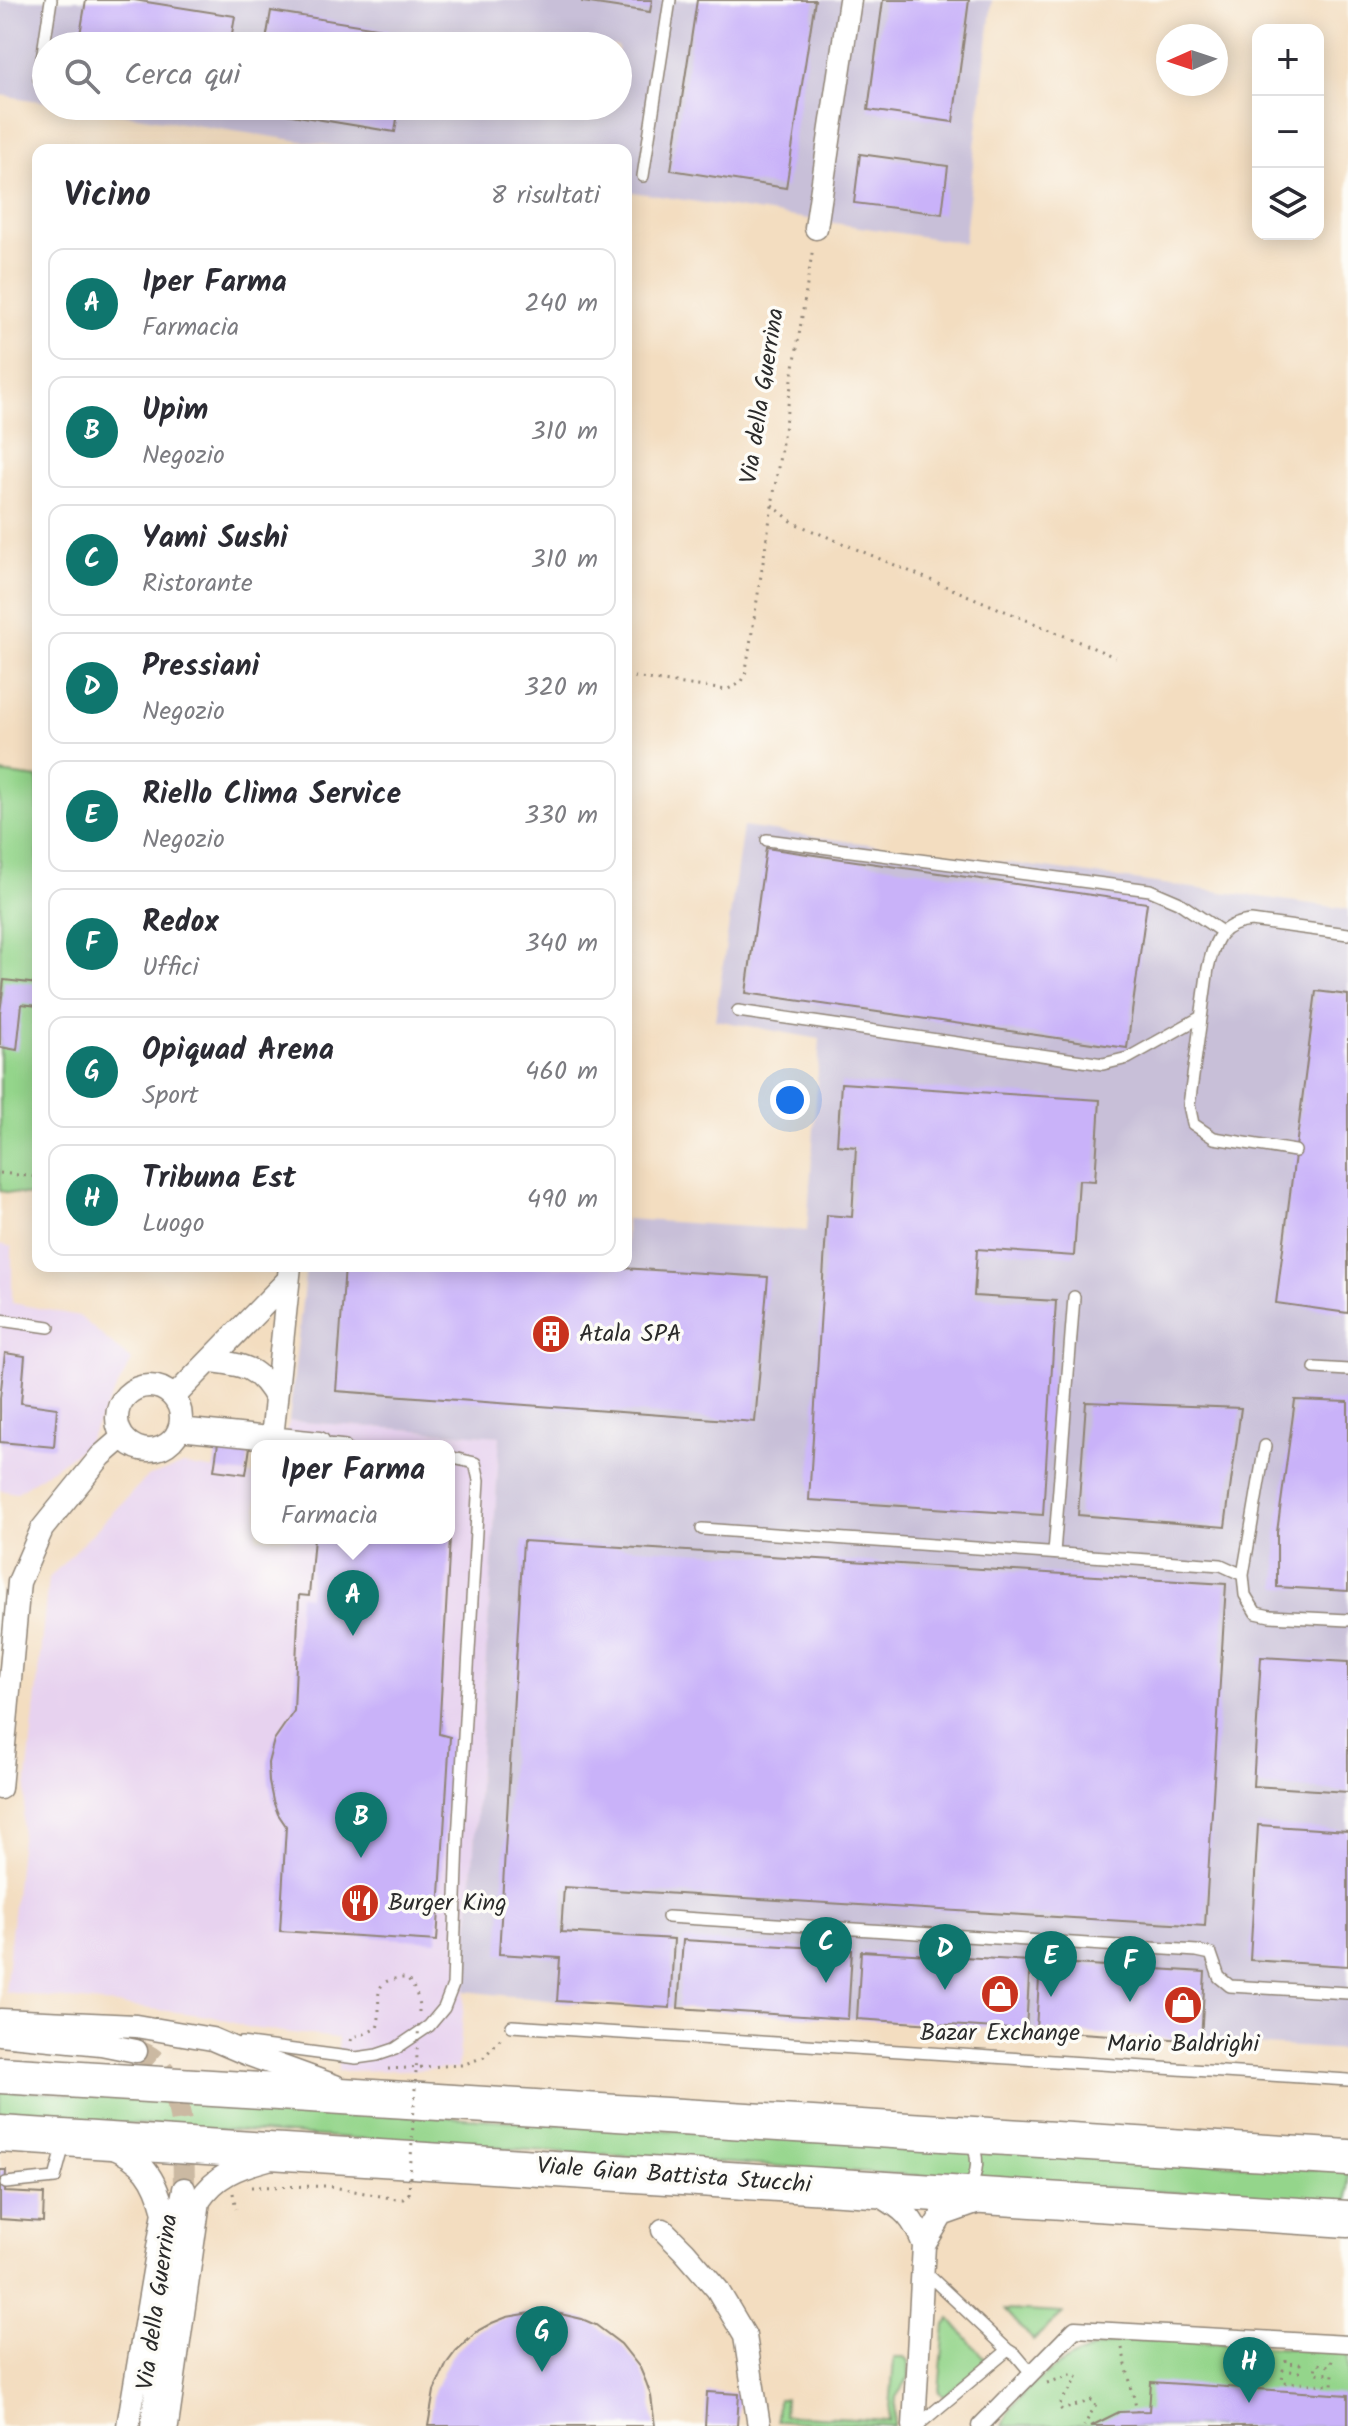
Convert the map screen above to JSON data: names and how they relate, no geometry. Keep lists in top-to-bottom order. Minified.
{"streets":{"main road":["Viale Gian Battista Stucchi"],"street":["Via della Guerrina"]},"crossings":[["Via della Guerrina","Viale Gian Battista Stucchi"]],"places":{"building":["Atala SPA"],"restaurant":["Burger King"],"shop":["Bazar Exchange","Mario Baldrighi"]},"north":"left","page":{"map_buttons":["+","−"],"search":"Cerca qui","heading":["Vicino","8 risultati"],"list":[{"mark":"A","name":"Iper Farma","note":"Farmacia","value":"240 m"},{"mark":"B","name":"Upim","note":"Negozio","value":"310 m"},{"mark":"C","name":"Yami Sushi","note":"Ristorante","value":"310 m"},{"mark":"D","name":"Pressiani","note":"Negozio","value":"320 m"},{"mark":"E","name":"Riello Clima Service","note":"Negozio","value":"330 m"},{"mark":"F","name":"Redox","note":"Uffici","value":"340 m"},{"mark":"G","name":"Opiquad Arena","note":"Sport","value":"460 m"},{"mark":"H","name":"Tribuna Est","note":"Luogo","value":"490 m"}],"popup":["Iper Farma","Farmacia"],"pins":["A","B","C","D","E","F","G","H"]}}
